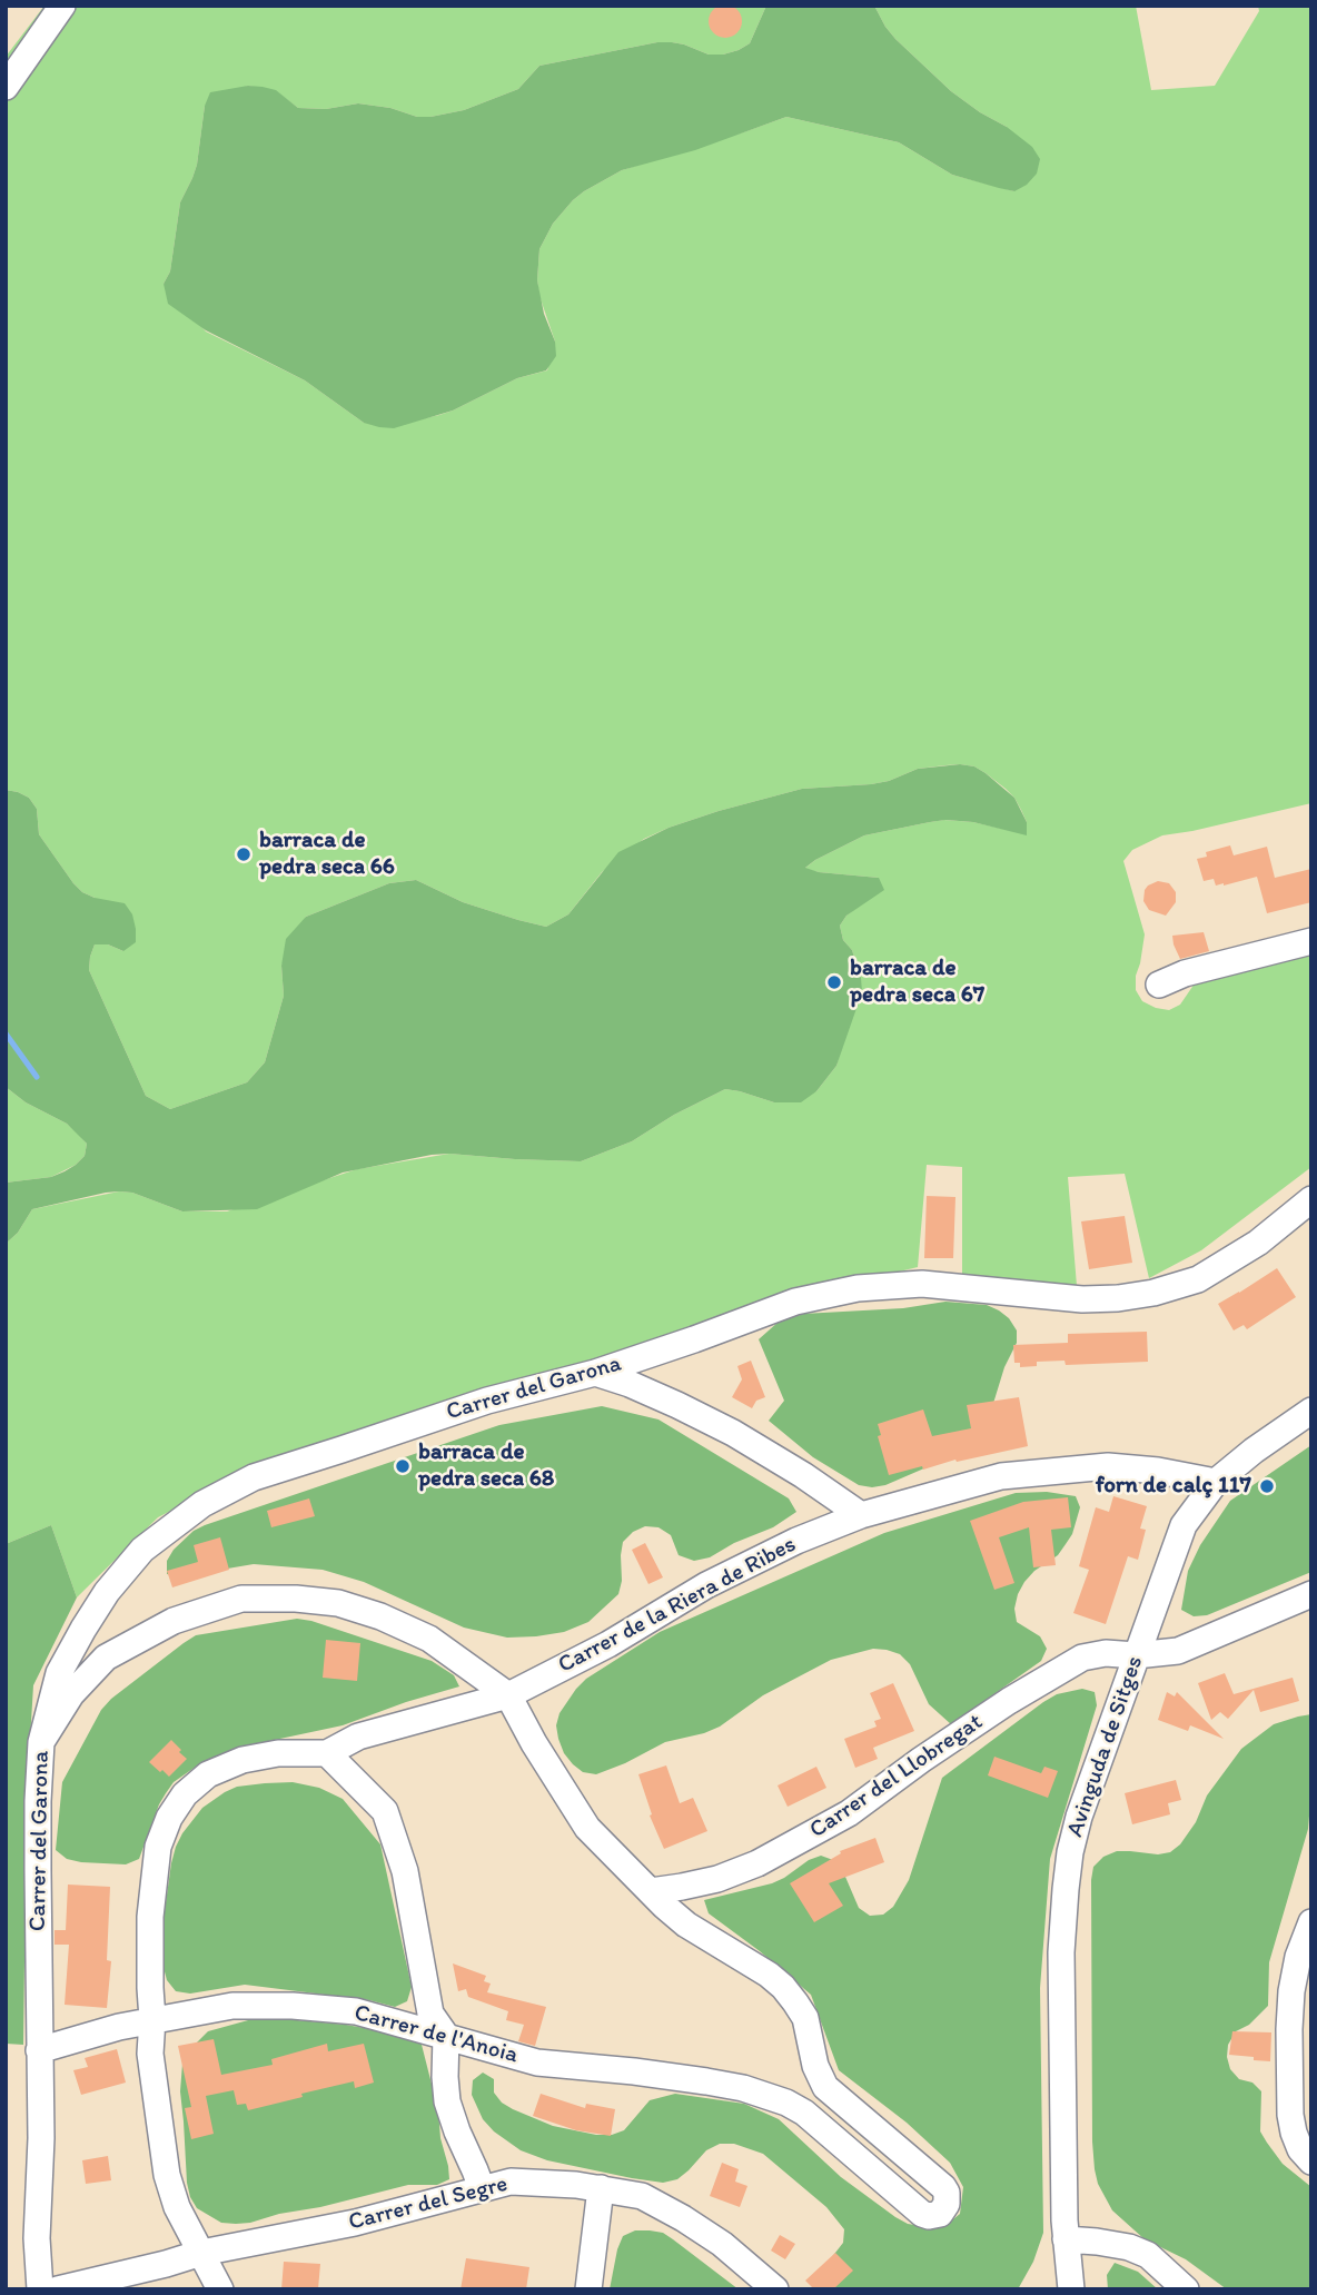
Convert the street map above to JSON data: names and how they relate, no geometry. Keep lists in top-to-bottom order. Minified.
{"streets":{"street":["Carrer del Garona","Carrer de la Riera de Ribes","Avinguda de Sitges","Carrer del Llobregat","Carrer de l'Anoia","Carrer del Segre"]},"crossings":[["Carrer del Garona","Carrer de l'Anoia"],["Carrer de la Riera de Ribes","Avinguda de Sitges"],["Avinguda de Sitges","Carrer del Llobregat"]],"places":["barraca de pedra seca 66","barraca de pedra seca 67","barraca de pedra seca 68","forn de calç 117"]}
